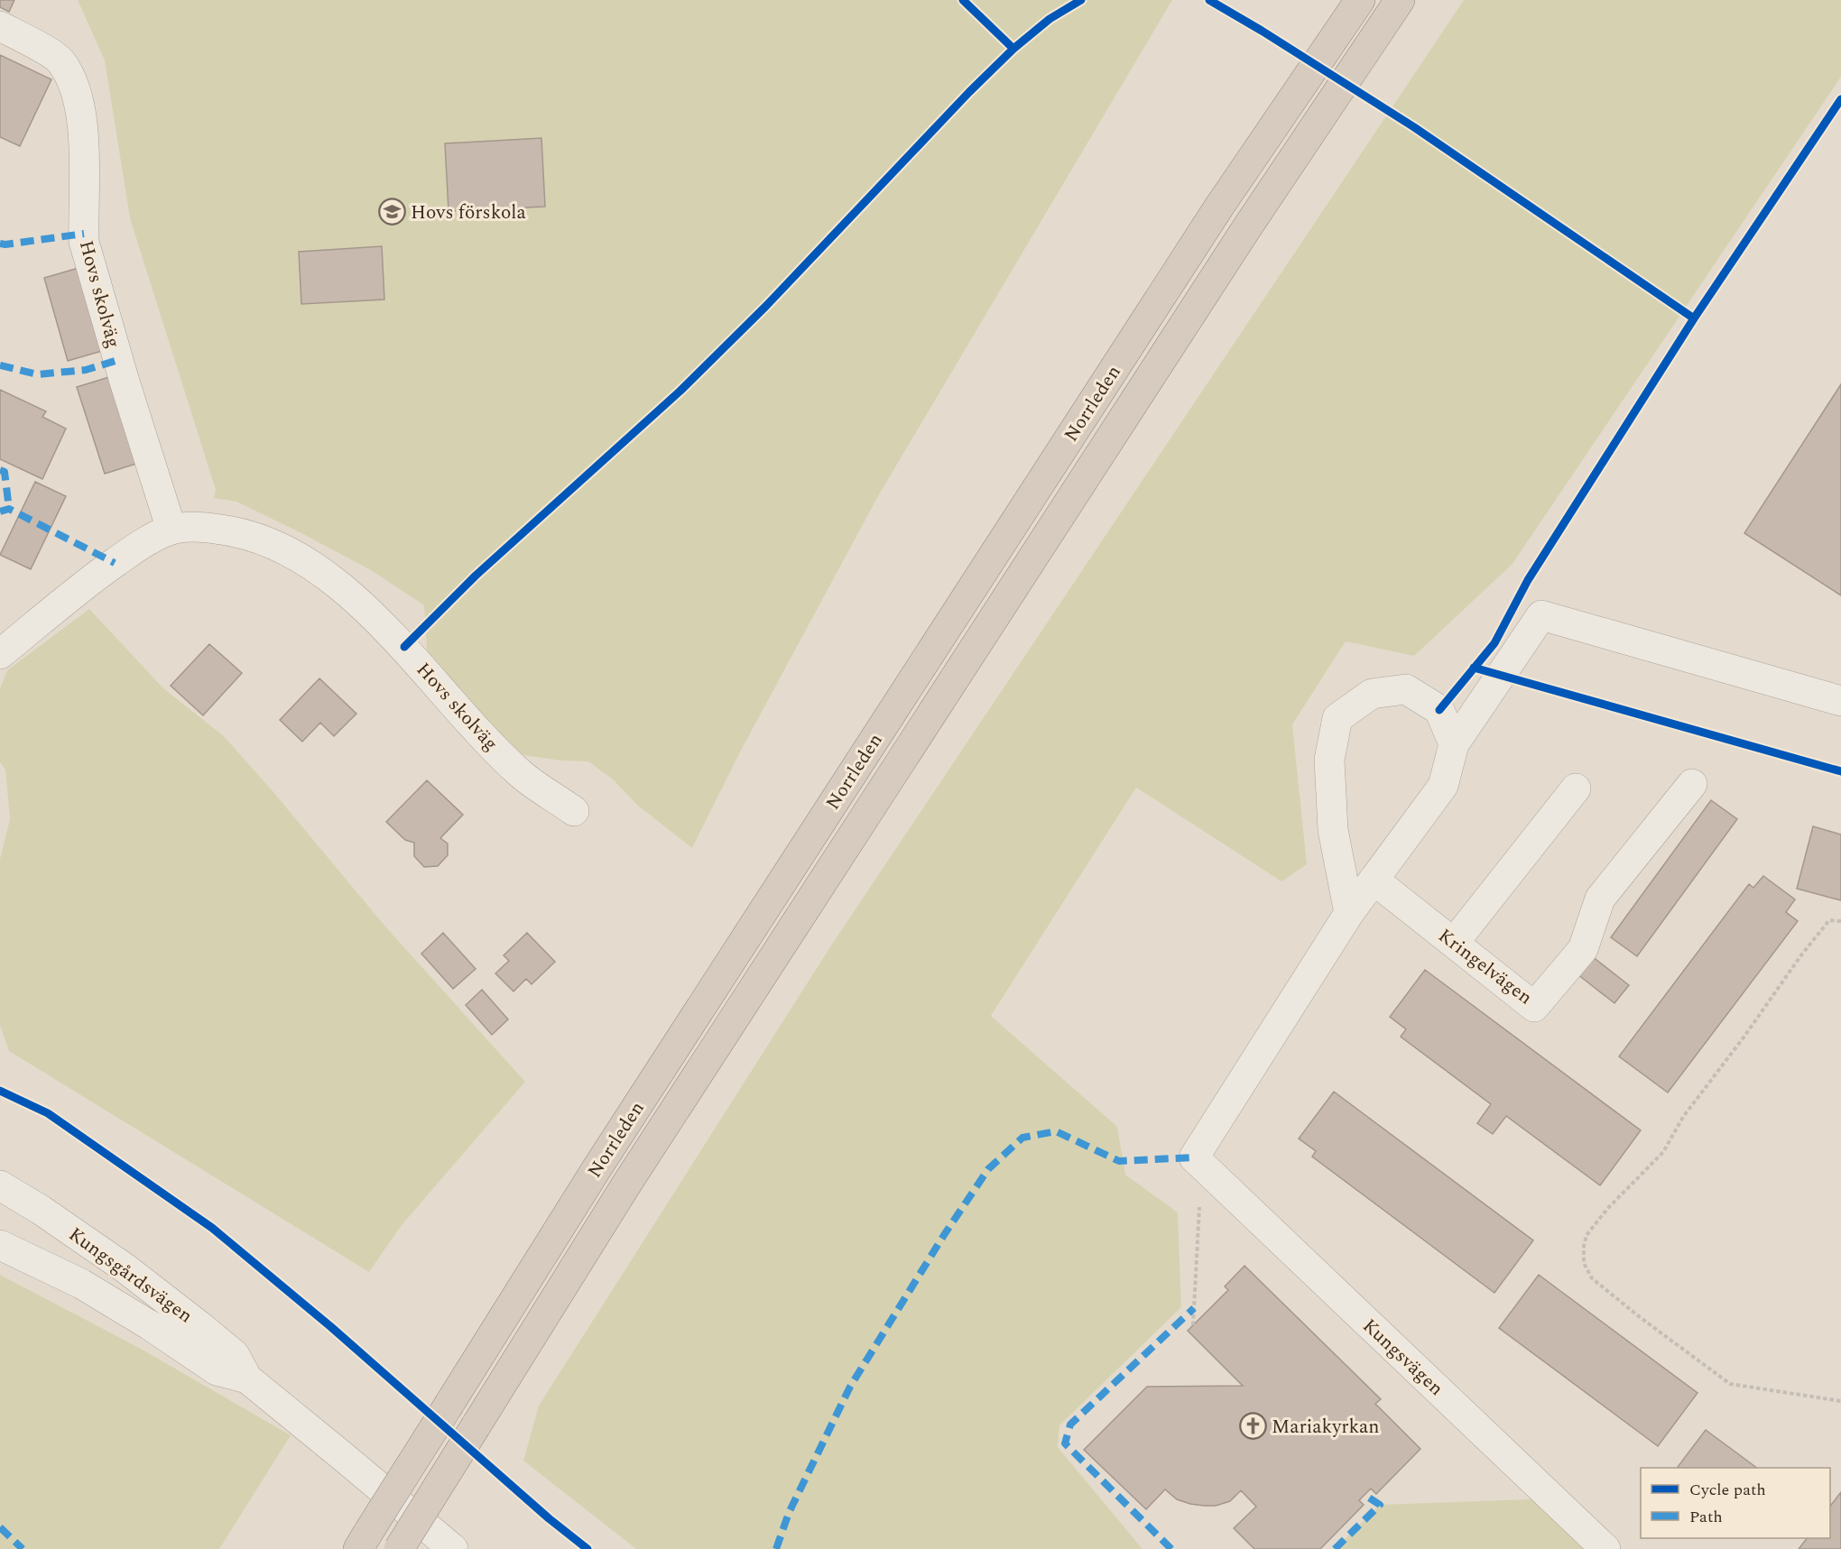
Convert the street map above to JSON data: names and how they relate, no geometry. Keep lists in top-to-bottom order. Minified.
{"streets":{"highway":["Norrleden"],"street":["Hovs skolväg","Kringelvägen","Kungsgårdsvägen","Kungsvägen"]},"places":{"school or university":["Hovs förskola"],"church":["Mariakyrkan"]},"legend":["Cycle path","Path"]}
